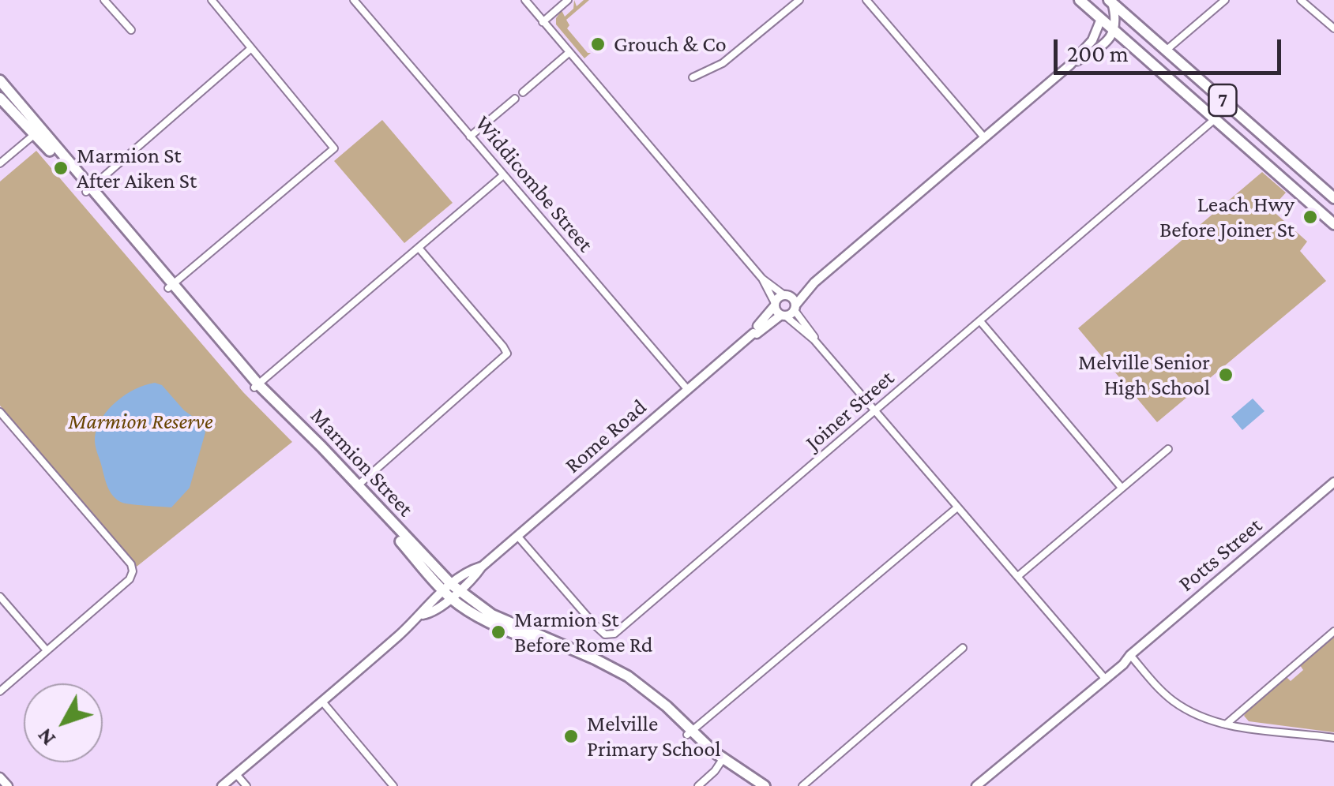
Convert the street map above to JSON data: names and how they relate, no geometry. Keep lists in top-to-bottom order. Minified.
{"streets":{"main road":["7","Marmion Street"],"street":["Widdicombe Street","Joiner Street","Rome Road","Potts Street"]},"crossings":[["7","Joiner Street"],["Widdicombe Street","Rome Road"],["Joiner Street","Rome Road"],["Rome Road","Marmion Street"]],"parks":["Marmion Reserve"],"places":["Grouch & Co","Marmion St After Aiken St","Leach Hwy Before Joiner St","Melville Senior High School","Marmion St Before Rome Rd","Melville Primary School"],"scale_bar":"200 m","north":"bottom left"}
